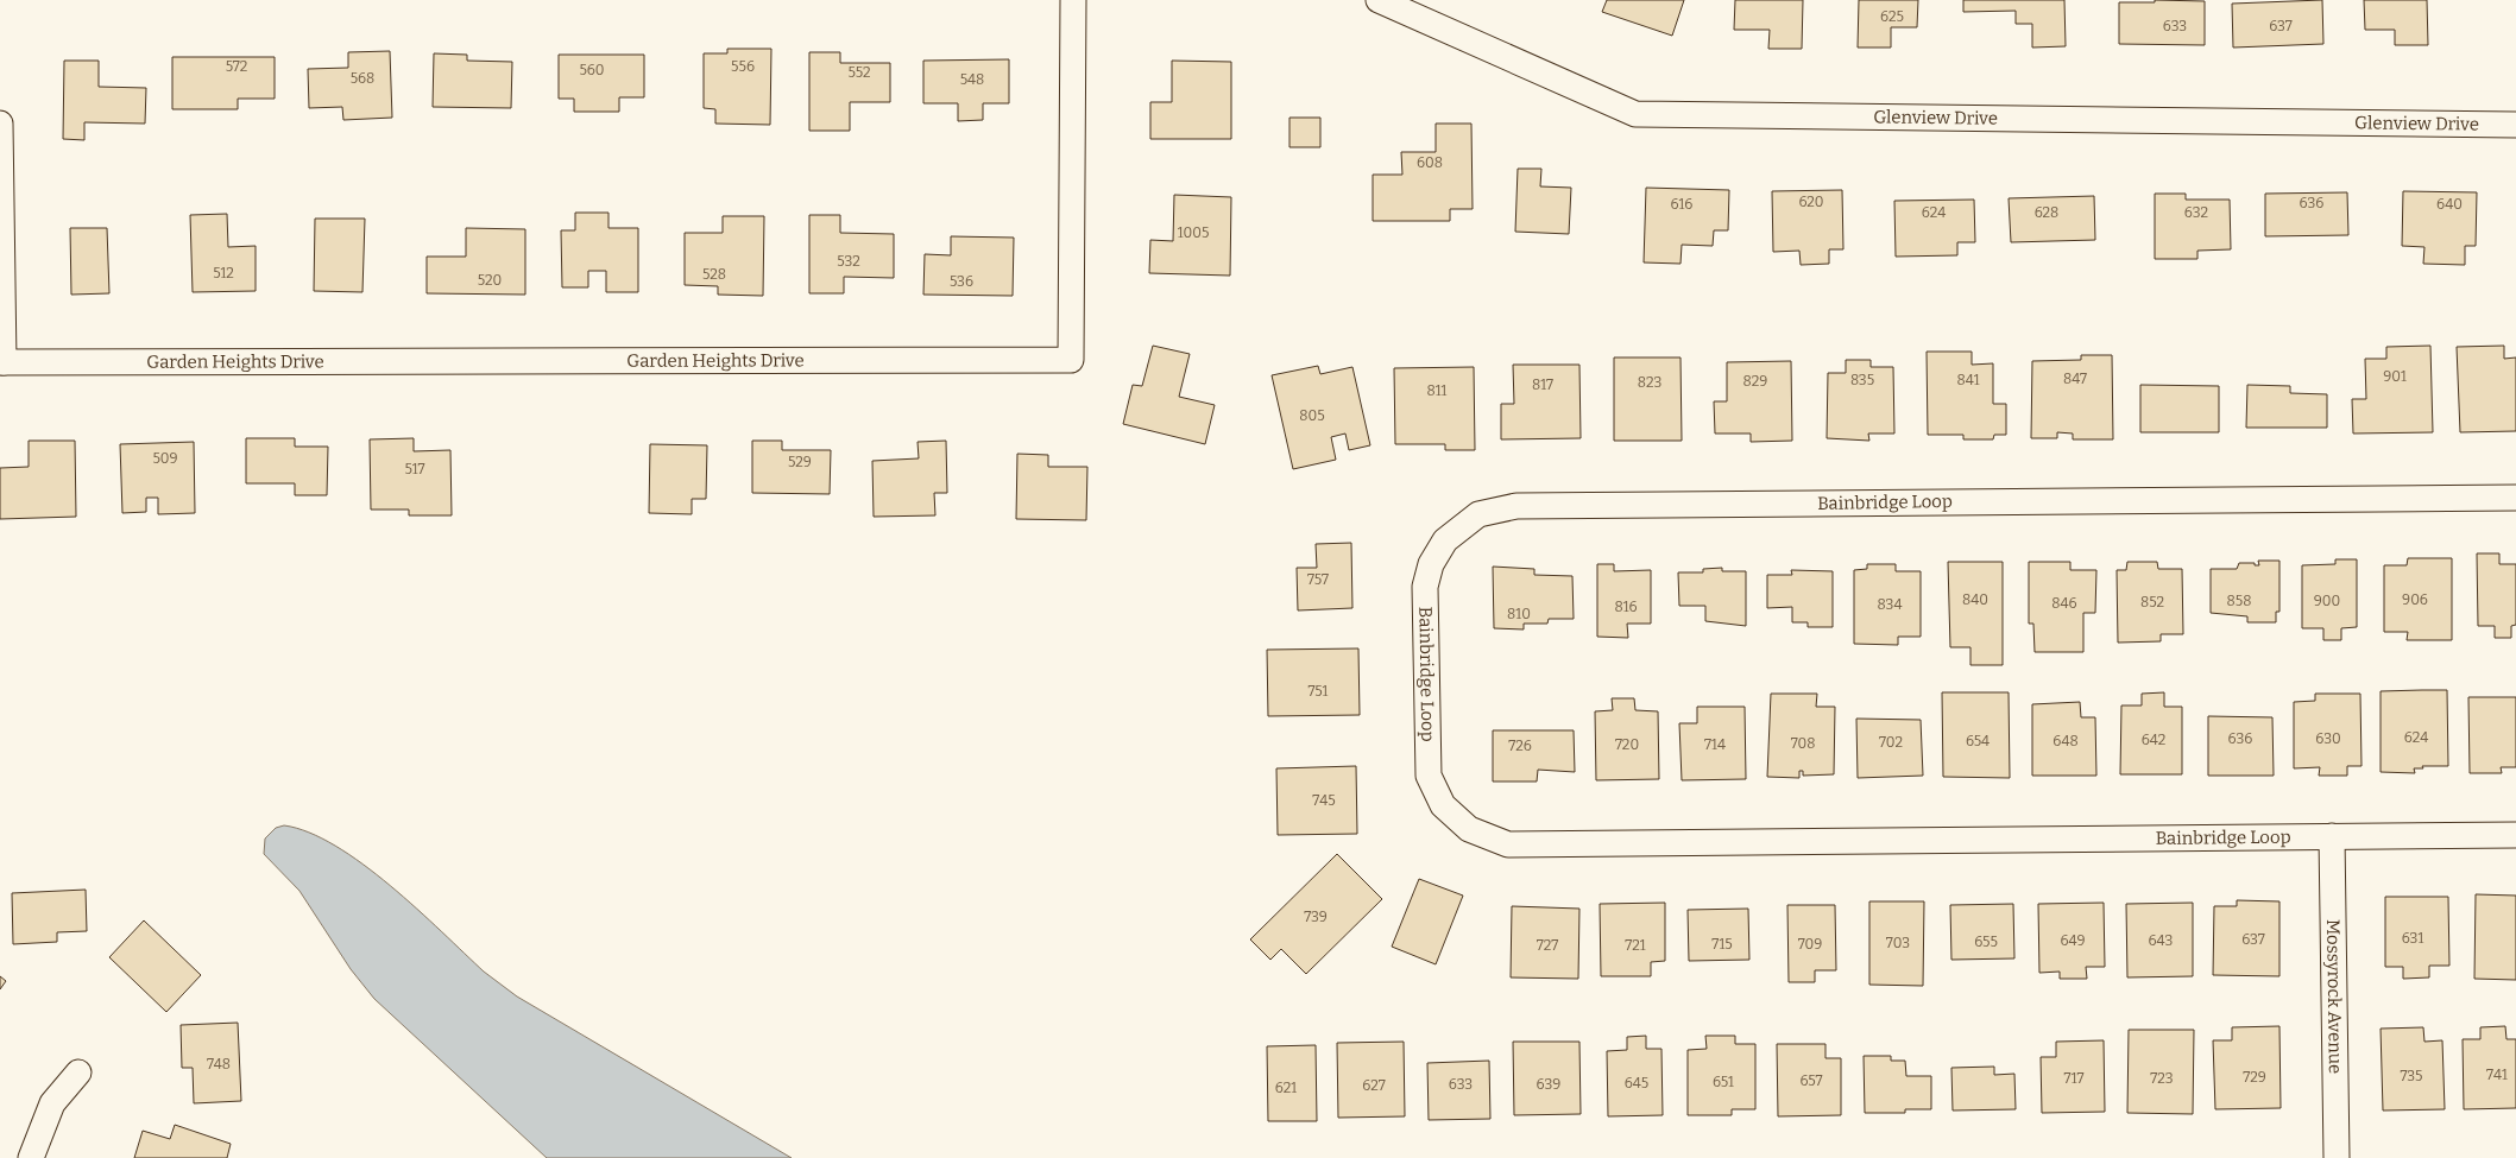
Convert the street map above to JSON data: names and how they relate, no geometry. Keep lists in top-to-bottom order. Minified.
{"streets":{"street":["Glenview Drive","Garden Heights Drive","Bainbridge Loop","Mossyrock Avenue"]},"crossings":[["Bainbridge Loop","Mossyrock Avenue"]],"house_numbers":["625","633","637","572","556","560","552","568","548","608","620","636","616","640","624","628","632","1005","532","512","528","520","536","901","847","835","841","829","823","817","811","805","509","529","517","757","840","906","858","900","852","846","834","816","810","751","624","636","630","642","654","648","702","708","720","714","726","745","739","631","637","649","643","655","703","715","709","727","721","748","741","735","729","717","723","657","651","645","633","639","627","621"]}
